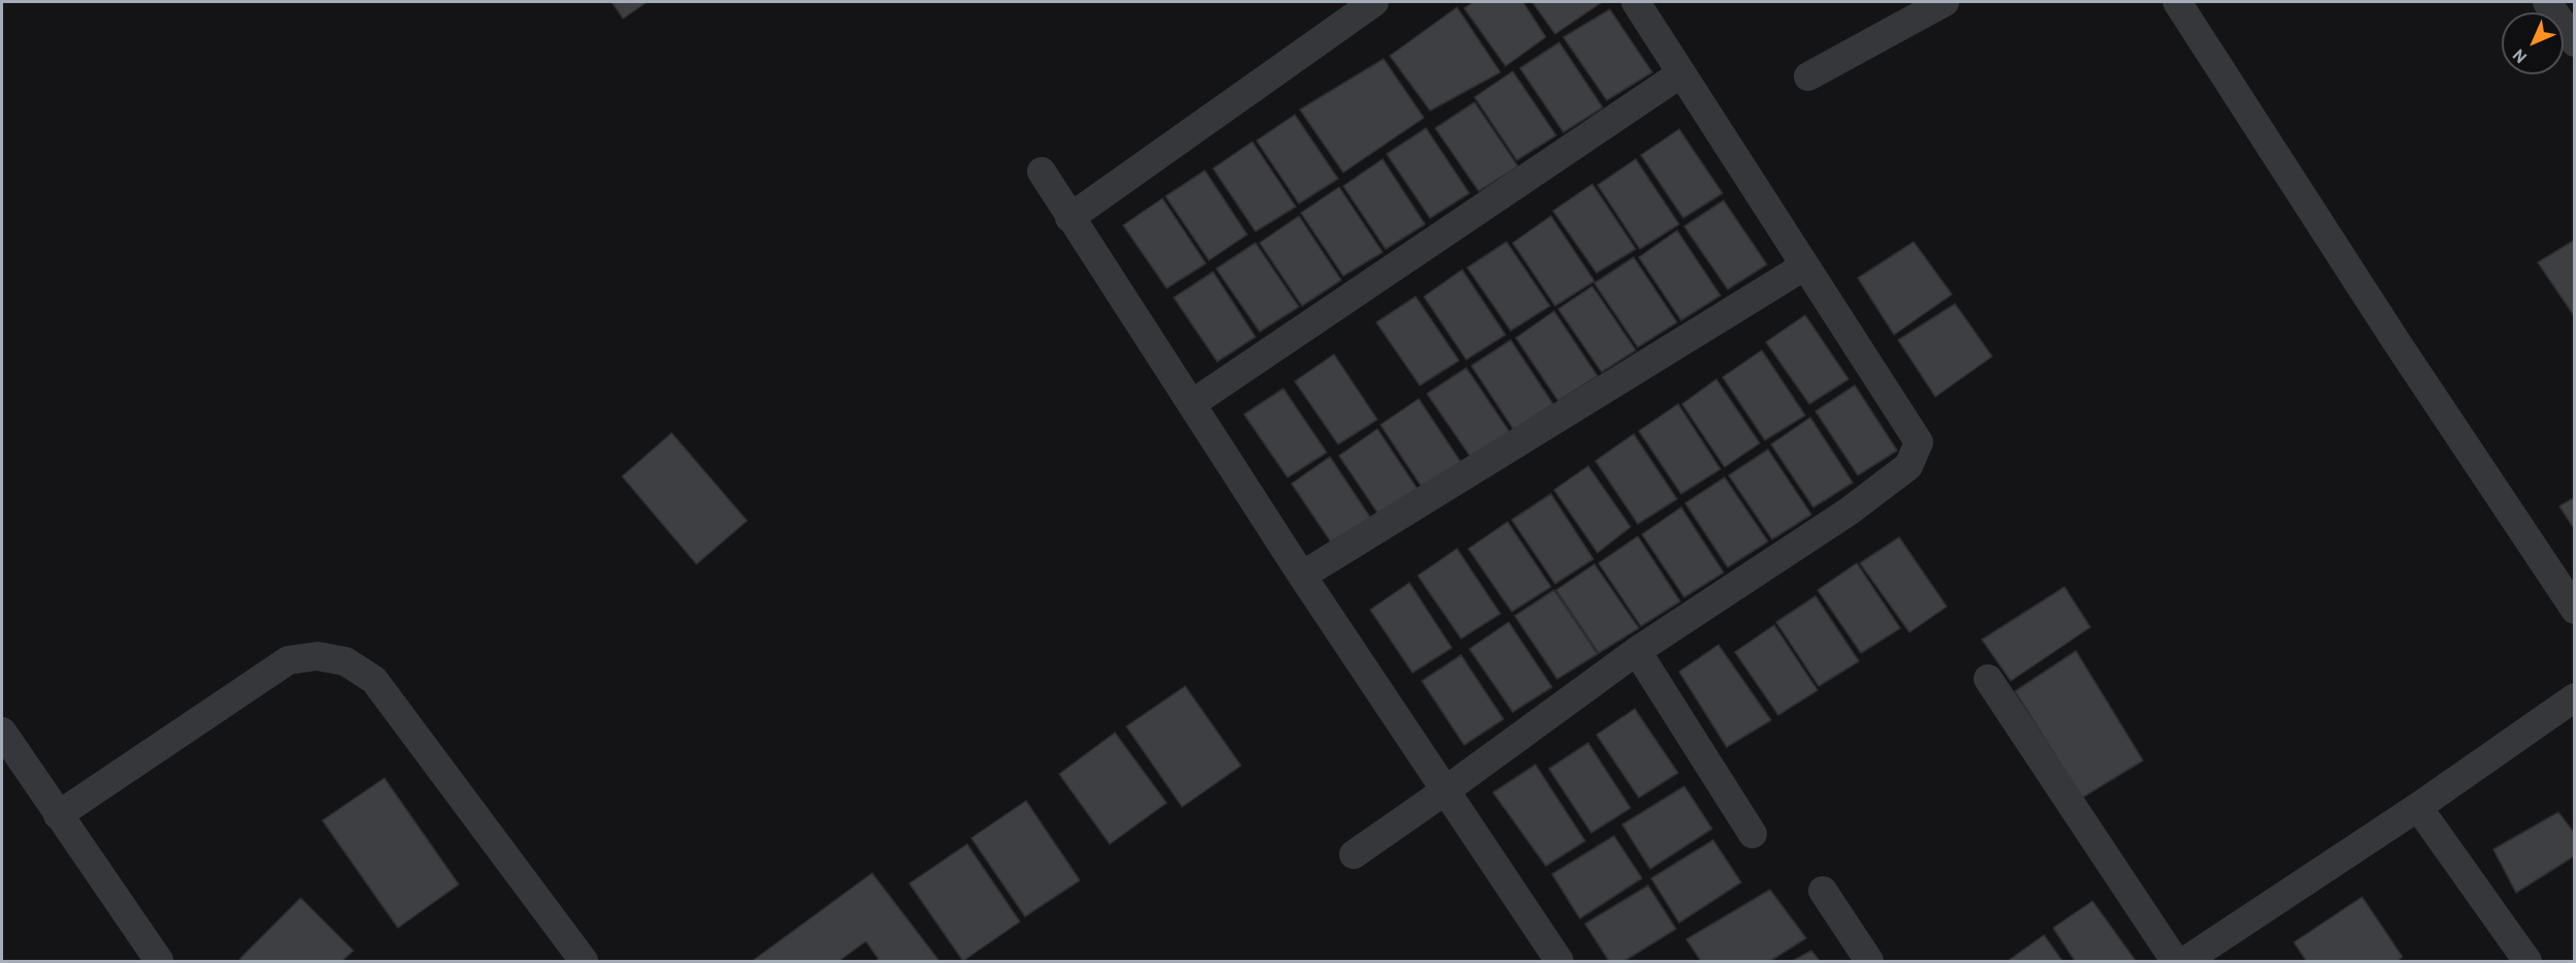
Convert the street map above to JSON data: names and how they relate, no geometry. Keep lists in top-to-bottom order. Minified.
{"north":"bottom left"}
